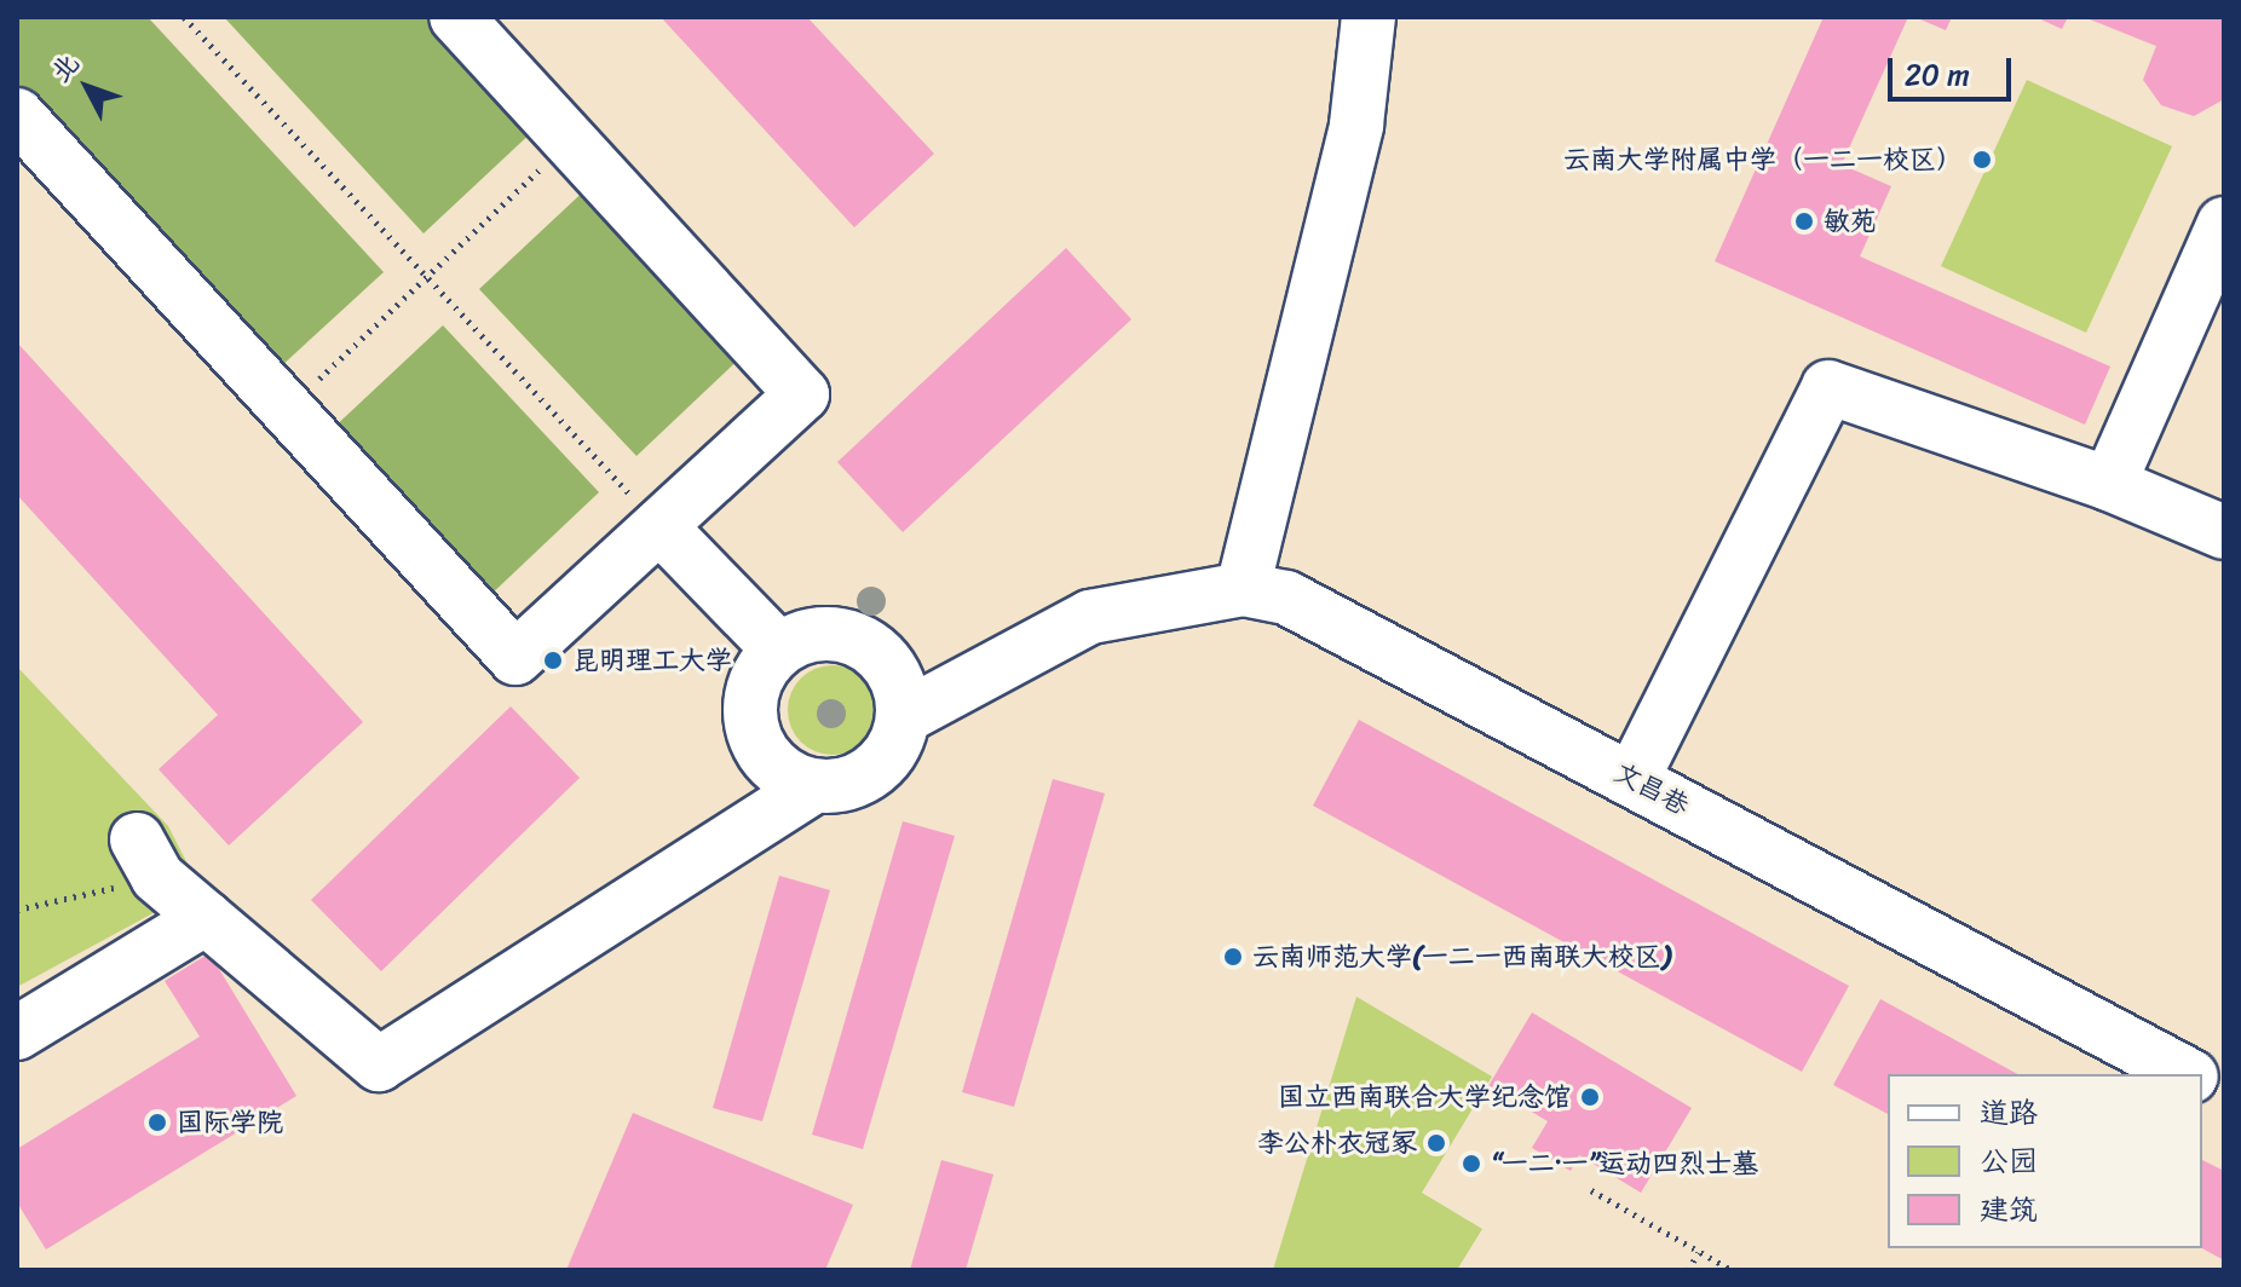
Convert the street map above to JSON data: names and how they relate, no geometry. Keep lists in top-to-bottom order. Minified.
{"streets":{"street":["文昌巷"]},"places":["云南大学附属中学（一二一校区）","敏苑","昆明理工大学","云南师范大学(一二一西南联大校区)","国立西南联合大学纪念馆","国际学院","李公朴衣冠冢","“一二·一”运动四烈士墓"],"legend":["道路","公园","建筑"],"scale_bar":"20 m","north":"top left"}
